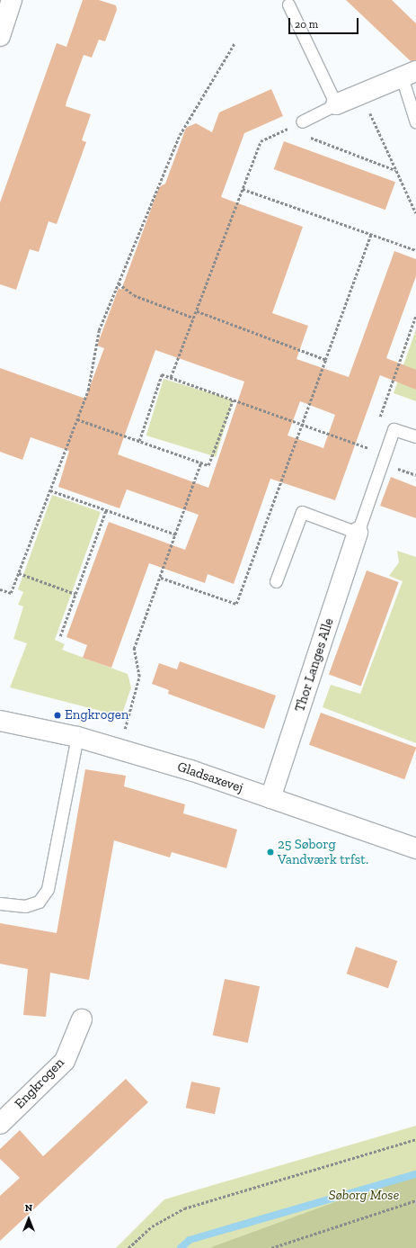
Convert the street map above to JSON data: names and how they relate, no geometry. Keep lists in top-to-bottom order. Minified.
{"streets":{"street":["Thor Langes Alle","Gladsaxevej","Engkrogen"]},"crossings":[["Thor Langes Alle","Gladsaxevej"]],"parks":["Søborg Mose"],"places":["Engkrogen","25 Søborg Vandværk trfst."],"scale_bar":"20 m","north":"top"}
